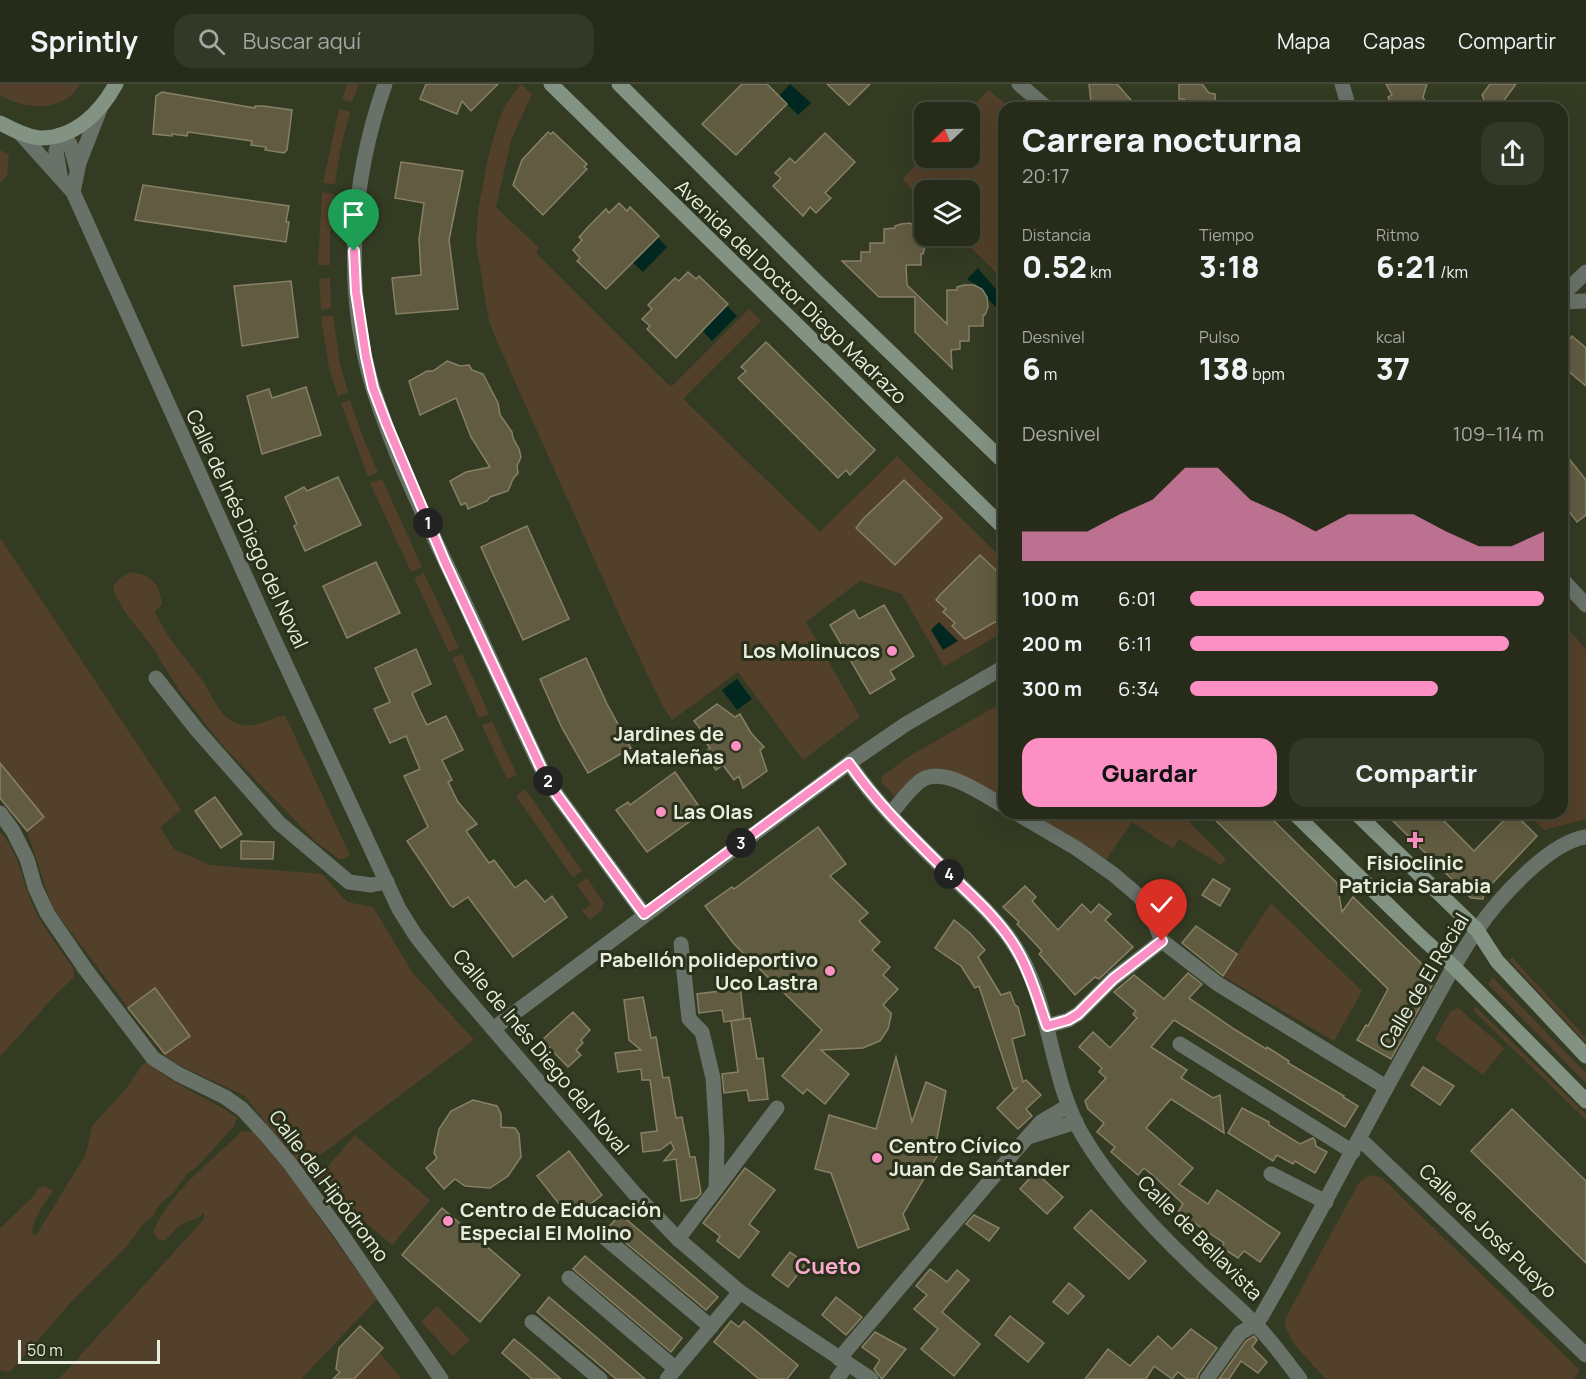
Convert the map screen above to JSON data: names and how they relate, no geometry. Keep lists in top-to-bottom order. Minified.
{"streets":{"main road":["Avenida del Doctor Diego Madrazo"],"street":["Calle de Inés Diego del Noval","Calle de El Recial","Calle del Hipódromo","Calle de José Pueyo","Calle de Bellavista"]},"crossings":[["Calle de El Recial","Calle de José Pueyo"],["Calle de El Recial","Calle de Bellavista"]],"districts":["Cueto"],"places":{"other":["Los Molinucos","Jardines de Mataleñas","Las Olas","Pabellón polideportivo Uco Lastra","Centro Cívico Juan de Santander","Centro de Educación Especial El Molino"],"health":["Fisioclinic Patricia Sarabia"]},"scale_bar":"50 m","north":"left","page":{"header":"Sprintly","search":"Buscar aquí","nav":["Mapa","Capas","Compartir"],"heading":["Carrera nocturna","20:17"],"stats":[["Distancia","0.52 km"],["Tiempo","3:18"],["Ritmo","6:21 /km"],["Desnivel","6 m"],["Pulso","138 bpm"],["kcal","37"]],"chart":["Desnivel","109–114 m"],"pins":["1","2","3","4"],"list":[{"name":"100 m","note":"6:01"},{"name":"200 m","note":"6:11"},{"name":"300 m","note":"6:34"}],"buttons":["Guardar","Compartir"],"scale":"50 m"}}
